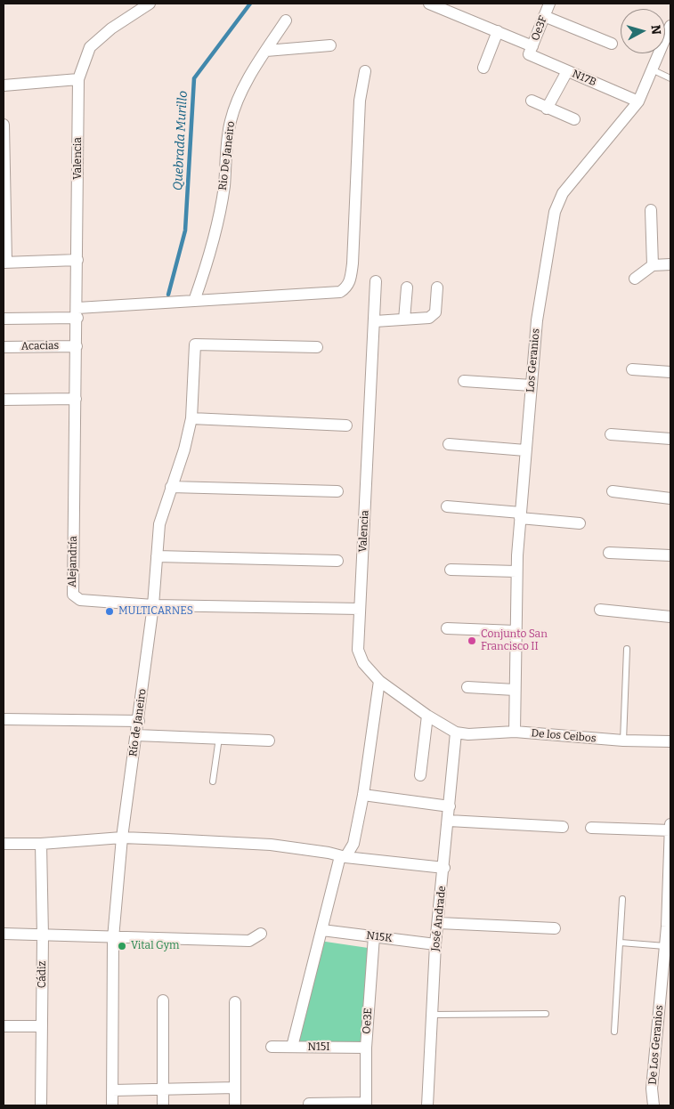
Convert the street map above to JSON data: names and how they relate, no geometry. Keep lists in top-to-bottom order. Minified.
{"streets":{"street":["Oe3F","N17B","Rio De Janeiro","Valencia","Acacias","Los Geranios","Alejandría","Río de Janeiro","De los Ceibos","José Andrade","N15K","Cádiz","Oe3E","De Los Geranios","N15I"]},"crossings":[["Oe3F","N17B"],["N17B","Los Geranios"],["Valencia","Acacias"],["Valencia","Alejandría"],["Valencia","De los Ceibos"],["Valencia","José Andrade"],["Acacias","Alejandría"],["Los Geranios","De los Ceibos"],["Alejandría","Río de Janeiro"],["De los Ceibos","José Andrade"],["José Andrade","N15K"],["N15K","Oe3E"],["Oe3E","N15I"]],"water":["Quebrada Murillo"],"places":["MULTICARNES","Conjunto San Francisco II","Vital Gym"],"north":"right"}
